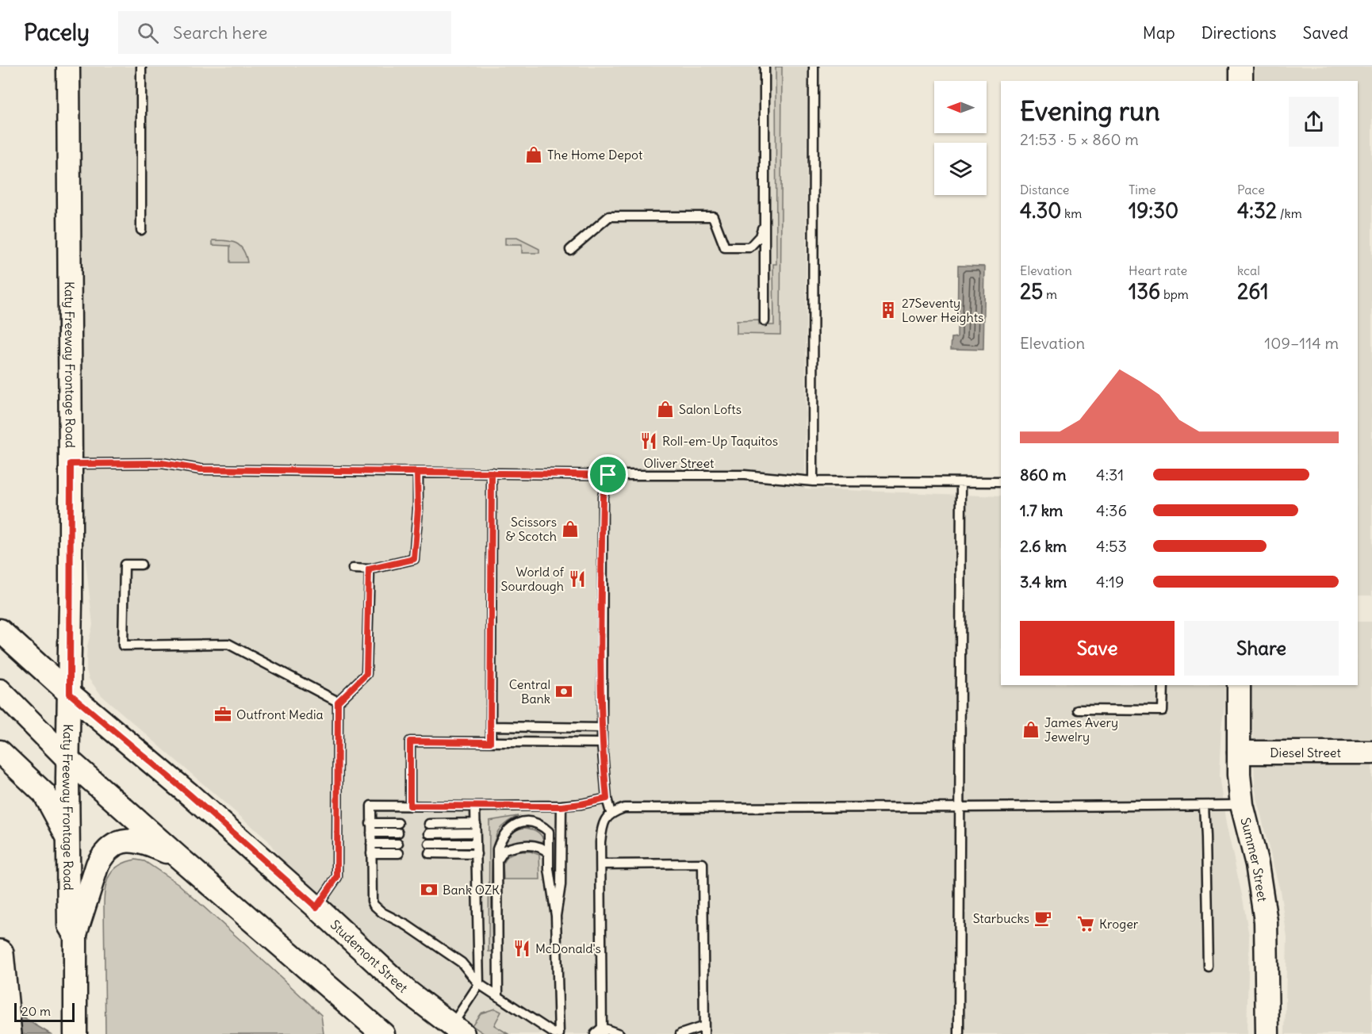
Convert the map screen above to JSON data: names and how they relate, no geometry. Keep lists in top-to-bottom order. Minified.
{"streets":{"main road":["Katy Freeway Frontage Road","Diesel Street","Summer Street","Studemont Street"],"lane":["Oliver Street"]},"crossings":[["Katy Freeway Frontage Road","Oliver Street"],["Katy Freeway Frontage Road","Studemont Street"],["Diesel Street","Summer Street"]],"places":{"shop":["The Home Depot","Salon Lofts","Scissors & Scotch","James Avery Jewelry"],"building":["27Seventy Lower Heights"],"restaurant":["Roll-em-Up Taquitos","World of Sourdough","McDonald's"],"bank":["Central Bank","Bank OZK"],"office":["Outfront Media"],"cafe":["Starbucks"],"supermarket":["Kroger"]},"scale_bar":"20 m","north":"left","page":{"header":"Pacely","search":"Search here","nav":["Map","Directions","Saved"],"heading":["Evening run","21:53 · 5 × 860 m"],"stats":[["Distance","4.30 km"],["Time","19:30"],["Pace","4:32 /km"],["Elevation","25 m"],["Heart rate","136 bpm"],["kcal","261"]],"chart":["Elevation","109–114 m"],"list":[{"name":"860 m","note":"4:31"},{"name":"1.7 km","note":"4:36"},{"name":"2.6 km","note":"4:53"},{"name":"3.4 km","note":"4:19"}],"buttons":["Save","Share"],"scale":"20 m"}}
